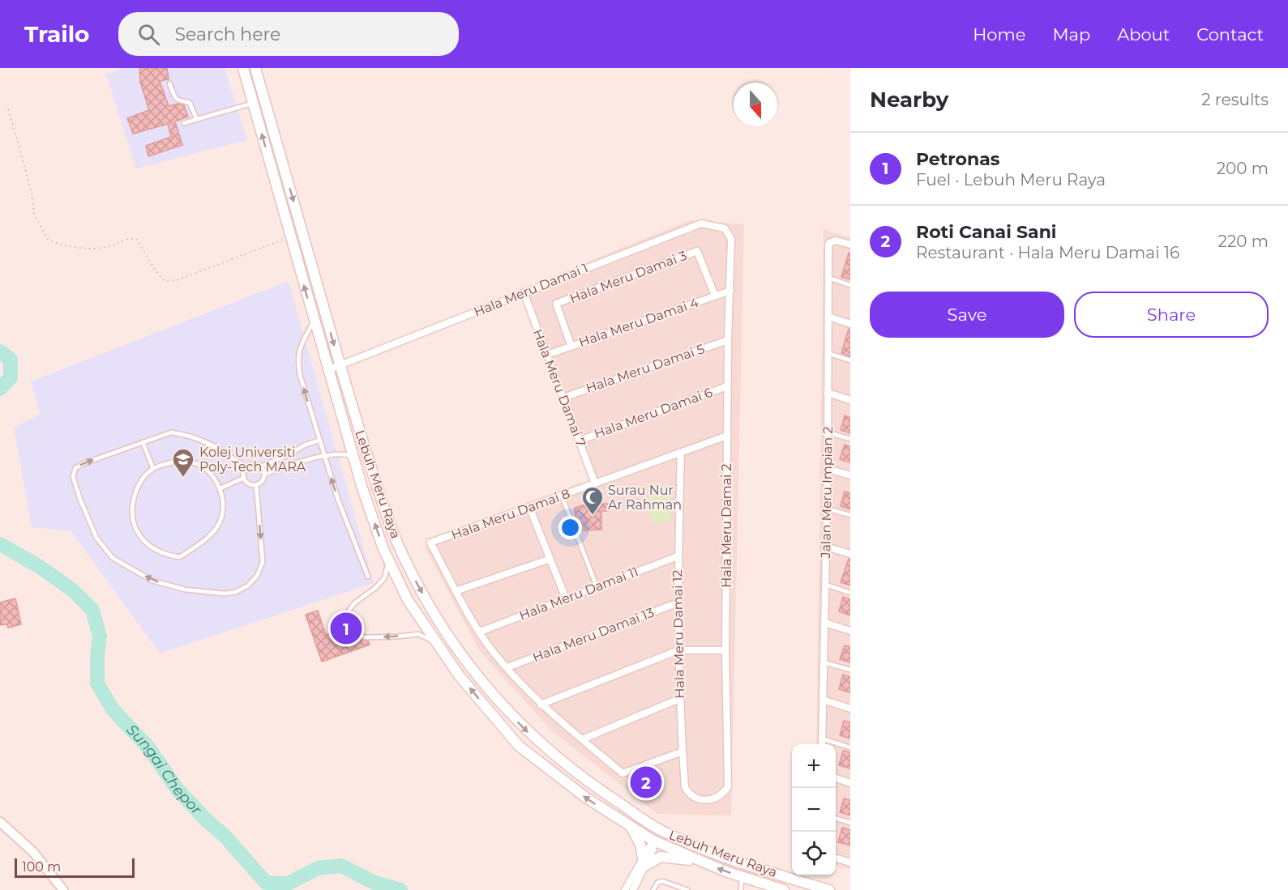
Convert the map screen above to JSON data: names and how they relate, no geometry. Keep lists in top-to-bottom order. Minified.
{"streets":{"main road":["Lebuh Meru Raya"],"street":["Hala Meru Damai 3","Hala Meru Damai 1","Hala Meru Damai 4","Hala Meru Damai 5","Hala Meru Damai 7","Hala Meru Damai 6","Jalan Meru Impian 2","Hala Meru Damai 8","Hala Meru Damai 2","Hala Meru Damai 11","Hala Meru Damai 12","Hala Meru Damai 13"]},"crossings":[["Hala Meru Damai 3","Hala Meru Damai 4"],["Hala Meru Damai 1","Hala Meru Damai 7"],["Hala Meru Damai 1","Lebuh Meru Raya"],["Hala Meru Damai 1","Hala Meru Damai 2"],["Hala Meru Damai 4","Hala Meru Damai 7"],["Hala Meru Damai 4","Hala Meru Damai 2"],["Hala Meru Damai 5","Hala Meru Damai 7"],["Hala Meru Damai 5","Hala Meru Damai 2"],["Hala Meru Damai 7","Hala Meru Damai 6"],["Hala Meru Damai 7","Hala Meru Damai 8"],["Hala Meru Damai 6","Hala Meru Damai 2"],["Hala Meru Damai 8","Hala Meru Damai 2"],["Hala Meru Damai 8","Hala Meru Damai 12"],["Hala Meru Damai 2","Hala Meru Damai 12"],["Hala Meru Damai 11","Hala Meru Damai 12"],["Hala Meru Damai 12","Hala Meru Damai 13"]],"water":["Sungai Chepor"],"places":{"school or university":["Kolej Universiti Poly-Tech MARA"],"mosque":["Surau Nur Ar Rahman"]},"scale_bar":"100 m","north":"bottom","page":{"header":"Trailo","search":"Search here","nav":["Home","Map","About","Contact"],"heading":["Nearby","2 results"],"list":[{"mark":"1","name":"Petronas","note":"Fuel · Lebuh Meru Raya","value":"200 m"},{"mark":"2","name":"Roti Canai Sani","note":"Restaurant · Hala Meru Damai 16","value":"220 m"}],"buttons":["Save","Share"],"pins":["1","2"],"map_buttons":["+","−"],"scale":"100 m"}}
